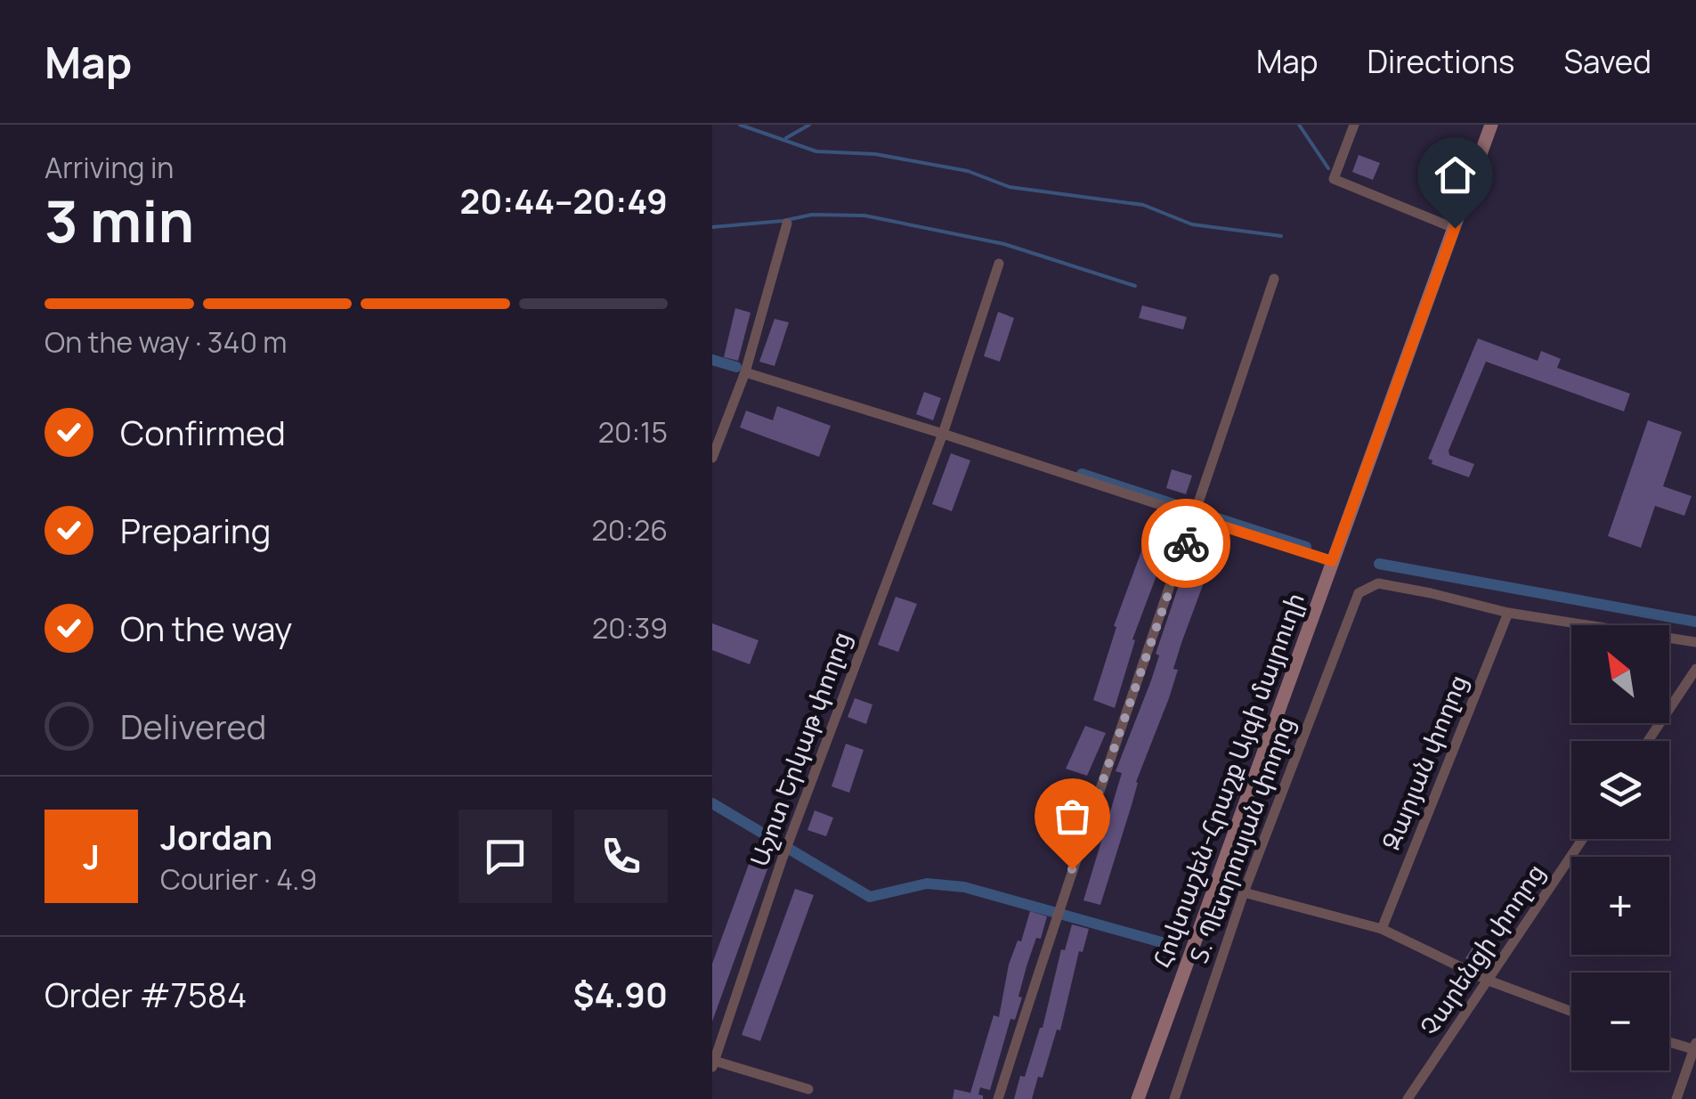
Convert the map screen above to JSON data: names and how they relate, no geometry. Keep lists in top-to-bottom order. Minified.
{"streets":{"street":["Աշոտ Երկաթ փողոց","Զարյան փողոց","Հովտաշեն-Հրաշք Այգի մայրուղի","Տ. Պետրոսյան փողոց","Չարենցի փողոց"]},"crossings":[["Զարյան փողոց","Տ. Պետրոսյան փողոց"]],"north":"top left","page":{"header":"Map","nav":["Map","Directions","Saved"],"heading":["3 min","Arriving in","20:44–20:49"],"panel":["Jordan","Courier · 4.9","Order #7584","$4.90"],"bar":"On the way · 340 m","list":[["Confirmed","20:15"],["Preparing","20:26"],["On the way","20:39"],"Delivered"],"map_buttons":["+","−"],"round":"J"}}
